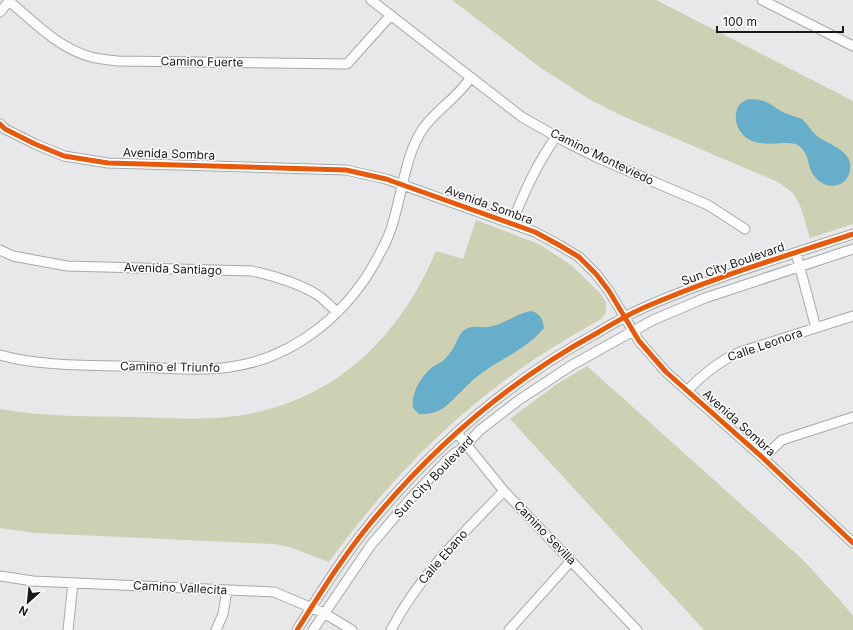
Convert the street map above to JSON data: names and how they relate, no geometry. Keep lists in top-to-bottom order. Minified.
{"streets":{"street":["Camino Fuerte","Avenida Sombra","Camino Monteviedo","Sun City Boulevard","Avenida Santiago","Calle Leonora","Camino el Triunfo","Camino Sevilla","Calle Ebano","Camino Vallecita"]},"crossings":[["Camino Fuerte","Camino Monteviedo"],["Avenida Sombra","Sun City Boulevard"],["Avenida Sombra","Calle Leonora"],["Avenida Sombra","Camino el Triunfo"],["Camino Monteviedo","Camino el Triunfo"],["Sun City Boulevard","Camino Sevilla"],["Sun City Boulevard","Camino Vallecita"],["Avenida Santiago","Camino el Triunfo"],["Camino Sevilla","Calle Ebano"]],"scale_bar":"100 m","north":"bottom left"}
